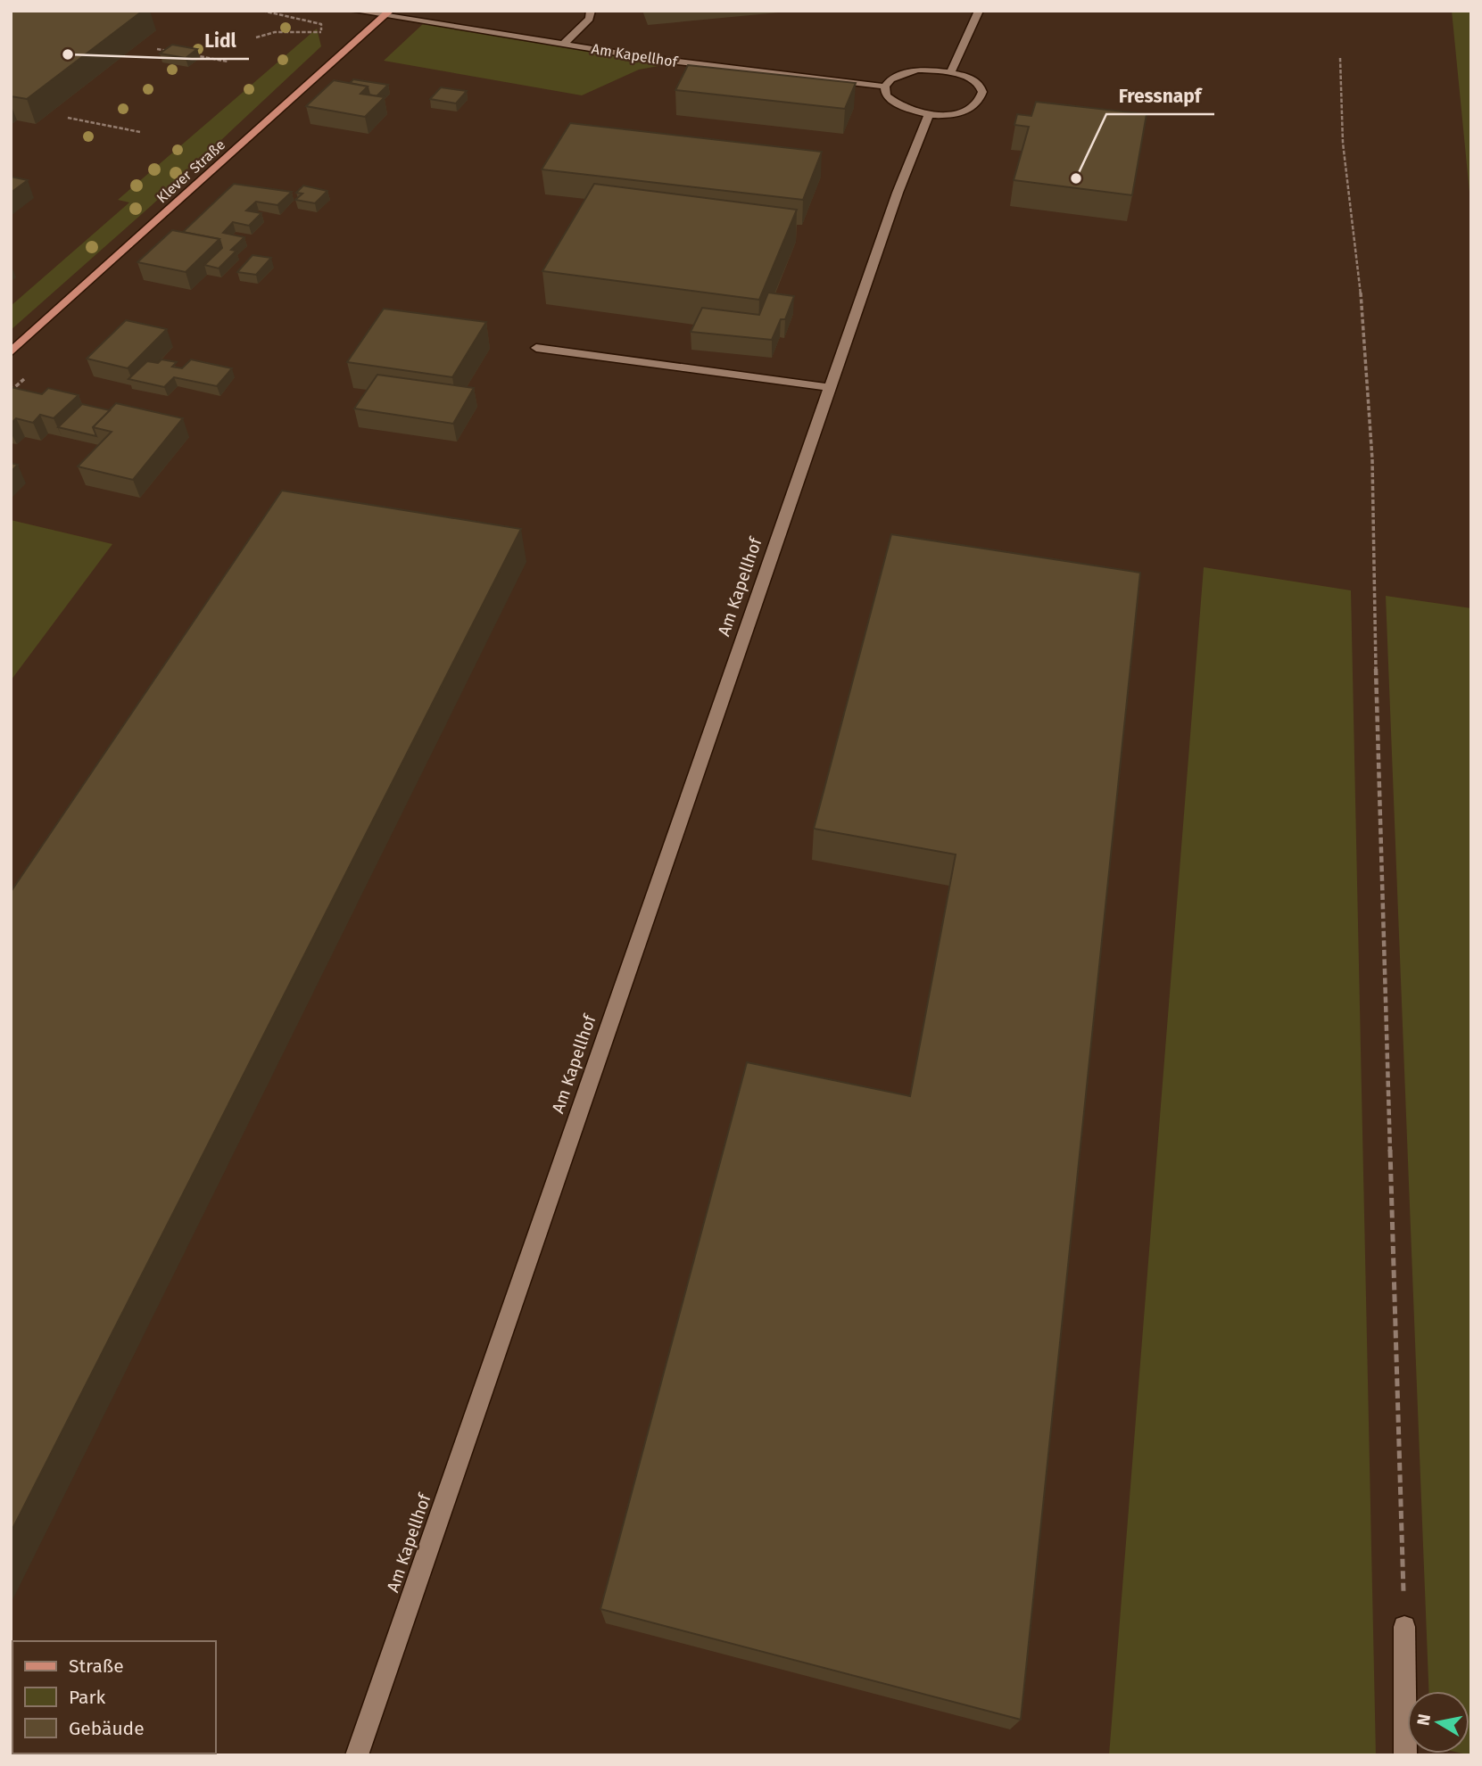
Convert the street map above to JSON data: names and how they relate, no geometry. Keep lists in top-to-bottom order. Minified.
{"streets":{"main road":["Klever Straße"],"street":["Am Kapellhof"]},"crossings":[["Am Kapellhof","Klever Straße"]],"places":["Lidl","Fressnapf"],"legend":["Straße","Park","Gebäude"],"north":"left"}
